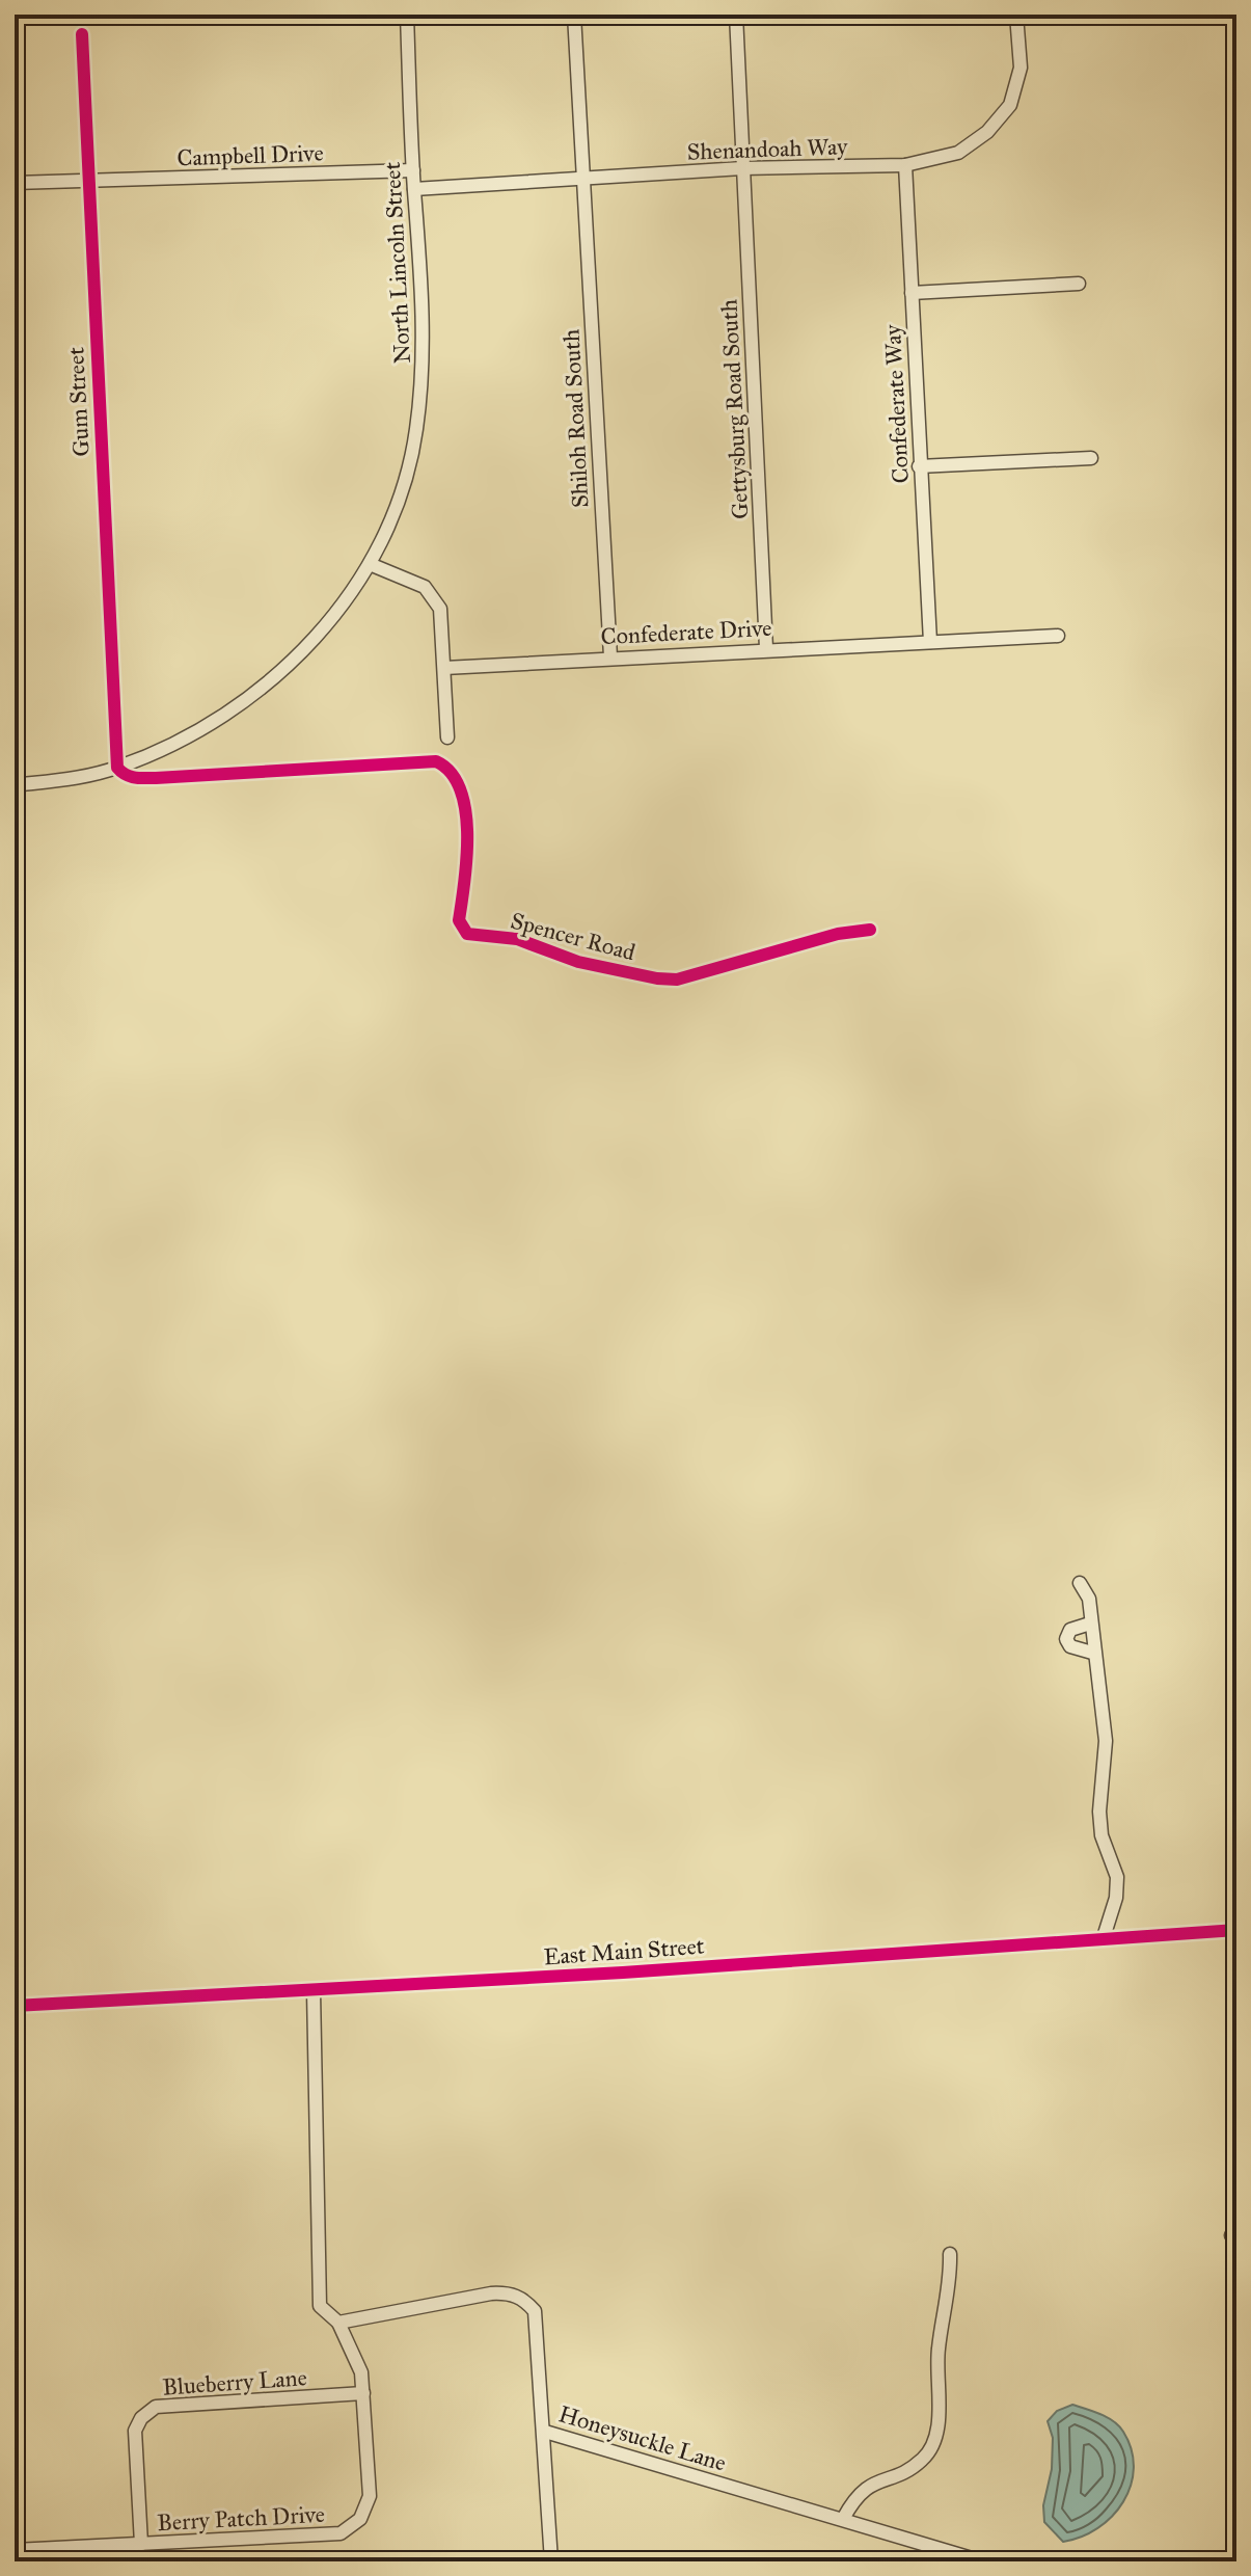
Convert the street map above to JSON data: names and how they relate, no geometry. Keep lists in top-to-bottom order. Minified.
{"streets":{"street":["Shenandoah Way","Campbell Drive","North Lincoln Street","Gum Street","Confederate Way","Gettysburg Road South","Shiloh Road South","Confederate Drive","Spencer Road","East Main Street","Blueberry Lane","Honeysuckle Lane","Berry Patch Drive"]},"crossings":[["Shenandoah Way","North Lincoln Street"],["Shenandoah Way","Confederate Way"],["Shenandoah Way","Gettysburg Road South"],["Shenandoah Way","Shiloh Road South"],["Campbell Drive","North Lincoln Street"],["Campbell Drive","Gum Street"],["North Lincoln Street","Gum Street"],["North Lincoln Street","Spencer Road"],["Gum Street","Spencer Road"],["Confederate Way","Confederate Drive"],["Gettysburg Road South","Confederate Drive"],["Shiloh Road South","Confederate Drive"],["Blueberry Lane","Berry Patch Drive"],["Honeysuckle Lane","Berry Patch Drive"]]}
